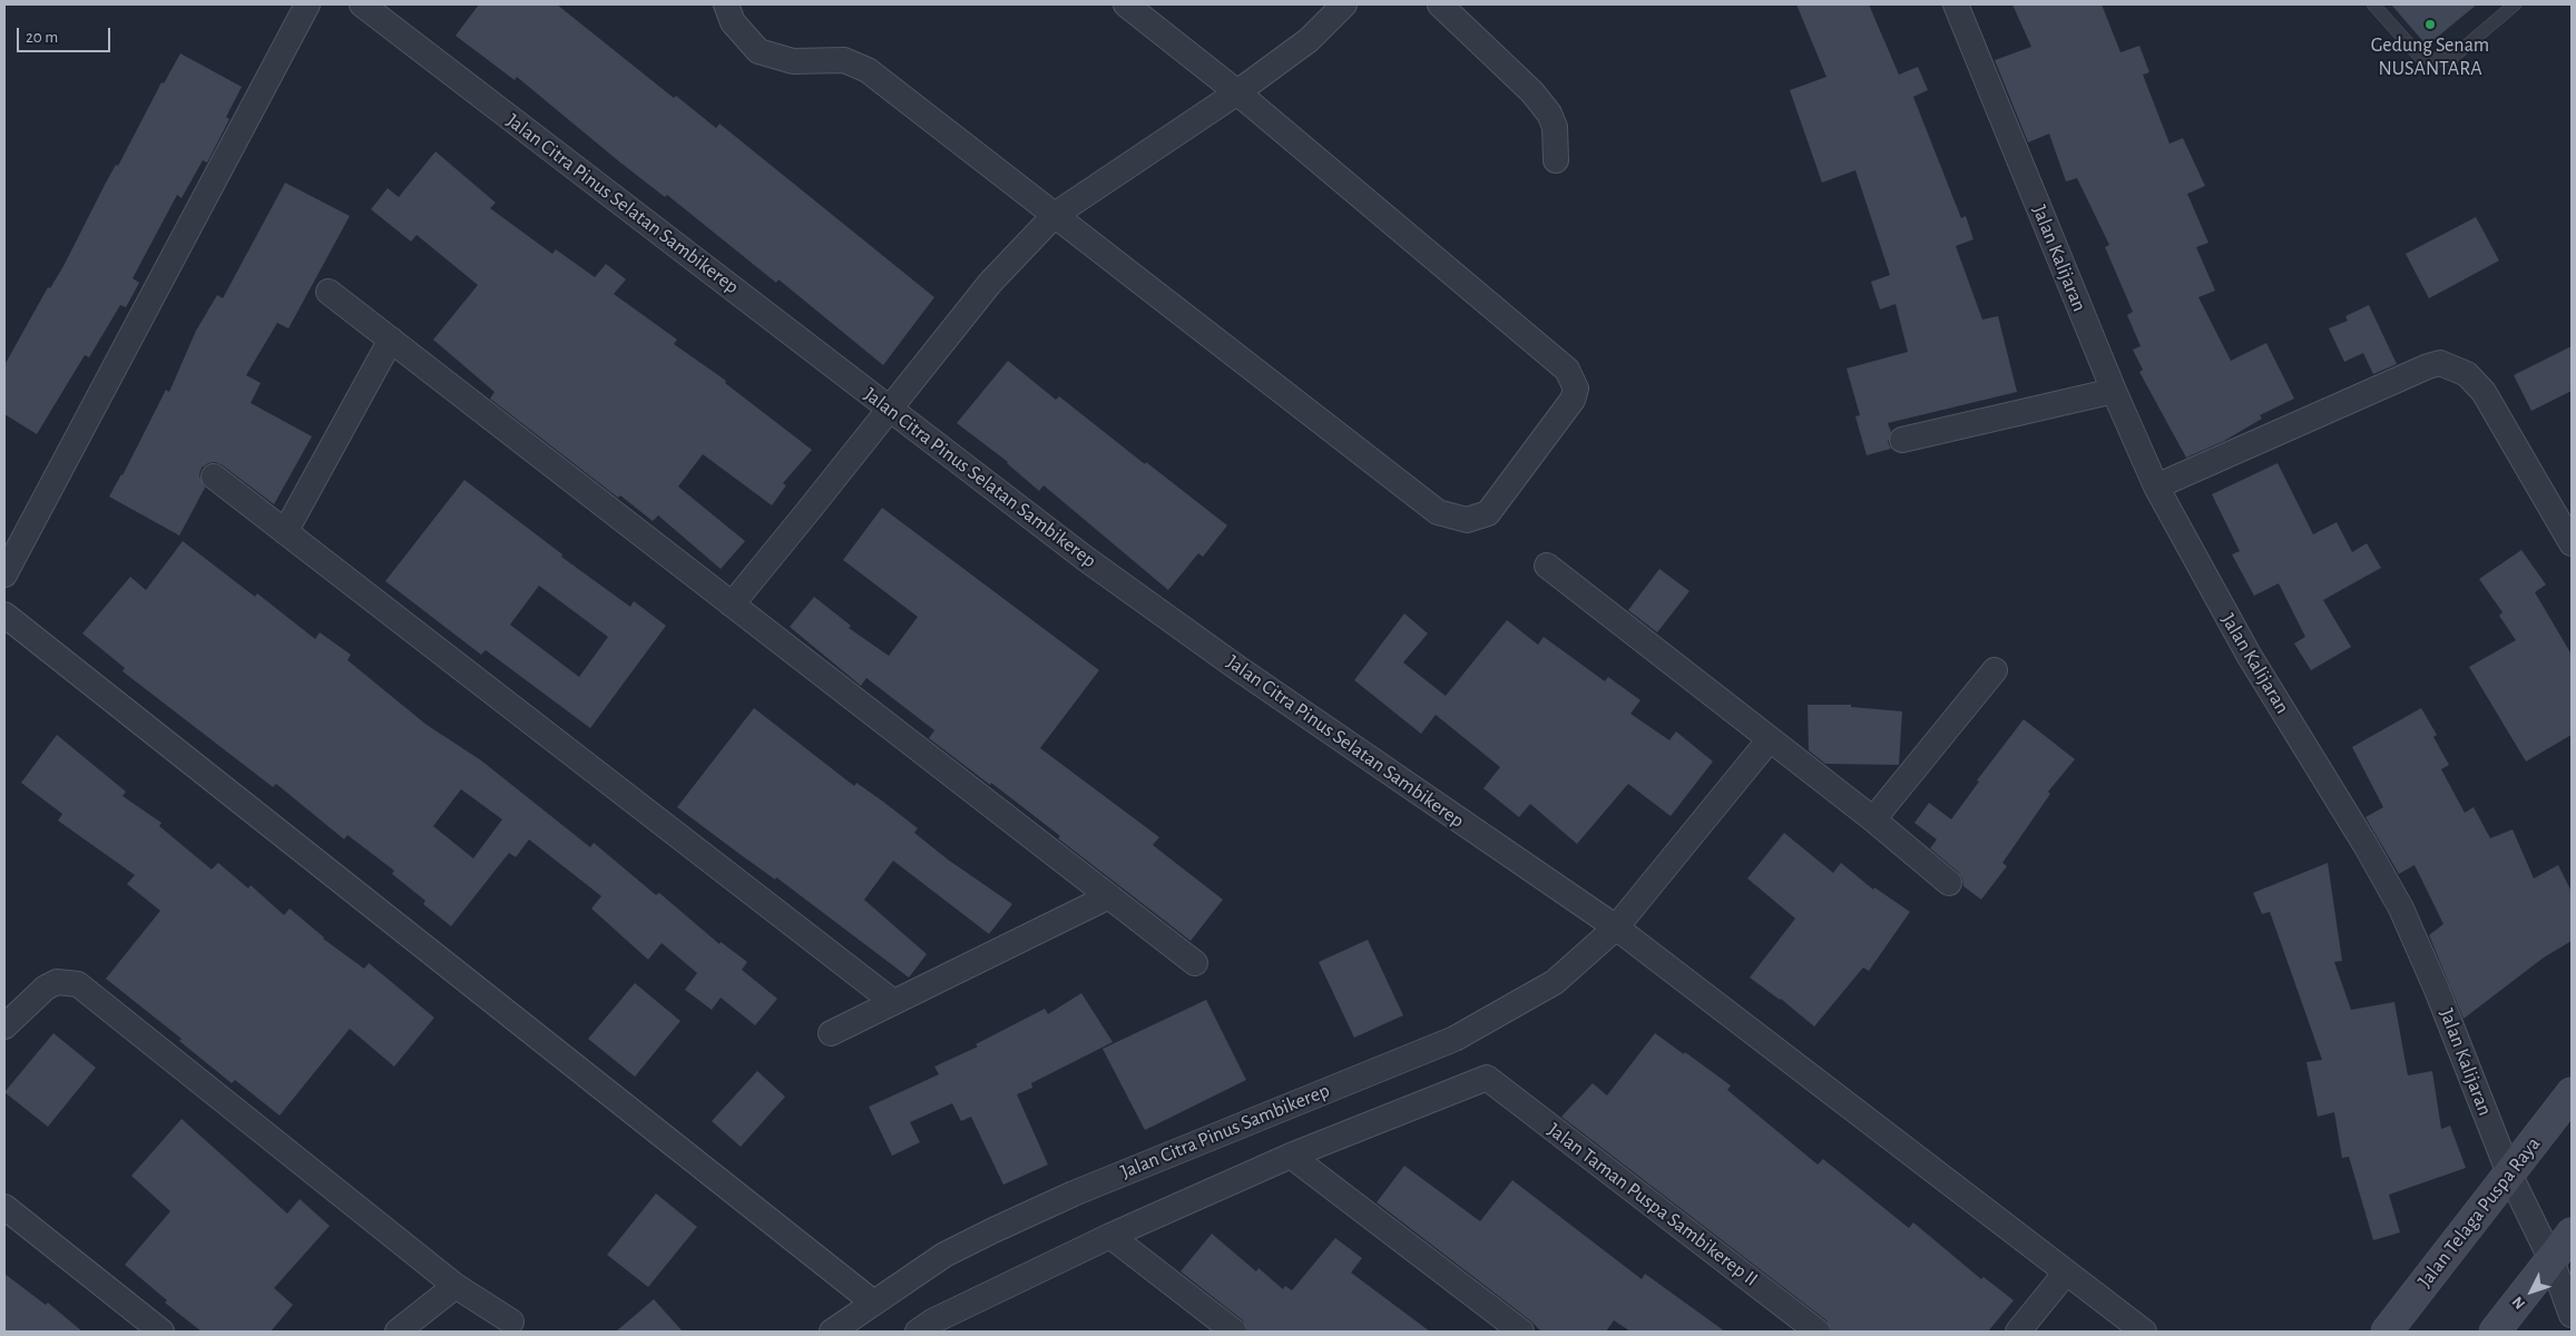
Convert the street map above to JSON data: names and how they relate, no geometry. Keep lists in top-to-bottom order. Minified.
{"streets":{"main road":["Jalan Telaga Puspa Raya"],"street":["Jalan Citra Pinus Selatan Sambikerep","Jalan Kalijaran","Jalan Citra Pinus Sambikerep","Jalan Taman Puspa Sambikerep II"]},"crossings":[["Jalan Citra Pinus Selatan Sambikerep","Jalan Citra Pinus Sambikerep"],["Jalan Kalijaran","Jalan Telaga Puspa Raya"]],"places":["Gedung Senam NUSANTARA"],"scale_bar":"20 m","north":"bottom left"}
